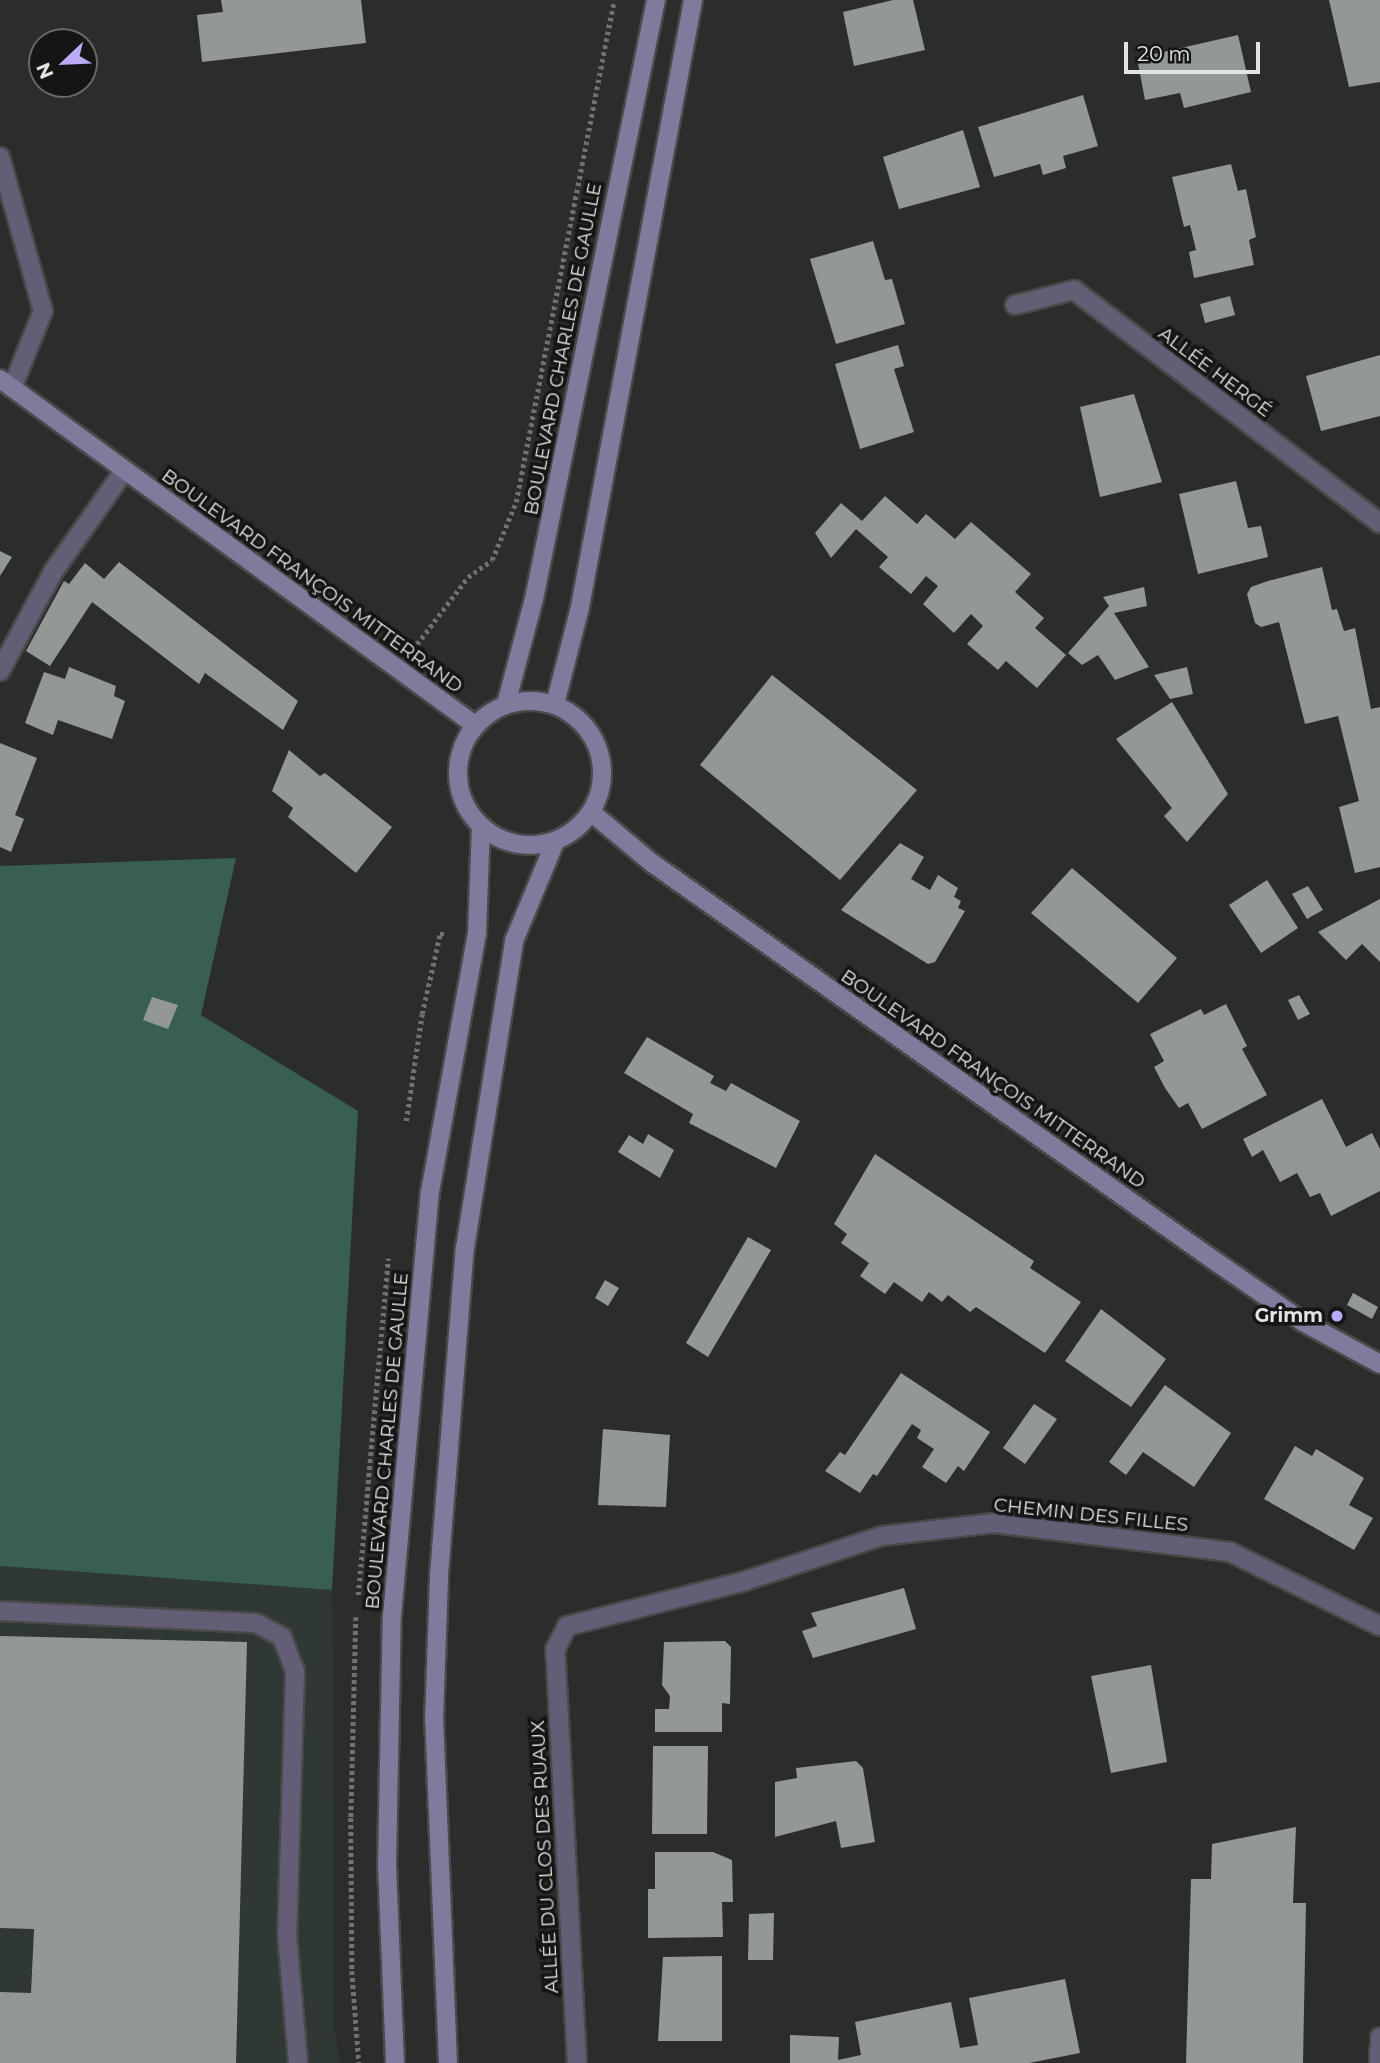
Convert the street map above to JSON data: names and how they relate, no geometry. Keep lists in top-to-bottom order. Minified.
{"streets":{"street":["BOULEVARD CHARLES DE GAULLE","ALLÉE HERGÉ","BOULEVARD FRANÇOIS MITTERRAND","CHEMIN DES FILLES","ALLÉE DU CLOS DES RUAUX"]},"crossings":[["BOULEVARD CHARLES DE GAULLE","BOULEVARD FRANÇOIS MITTERRAND"],["CHEMIN DES FILLES","ALLÉE DU CLOS DES RUAUX"]],"places":["Grimm"],"scale_bar":"20 m","north":"bottom left"}
